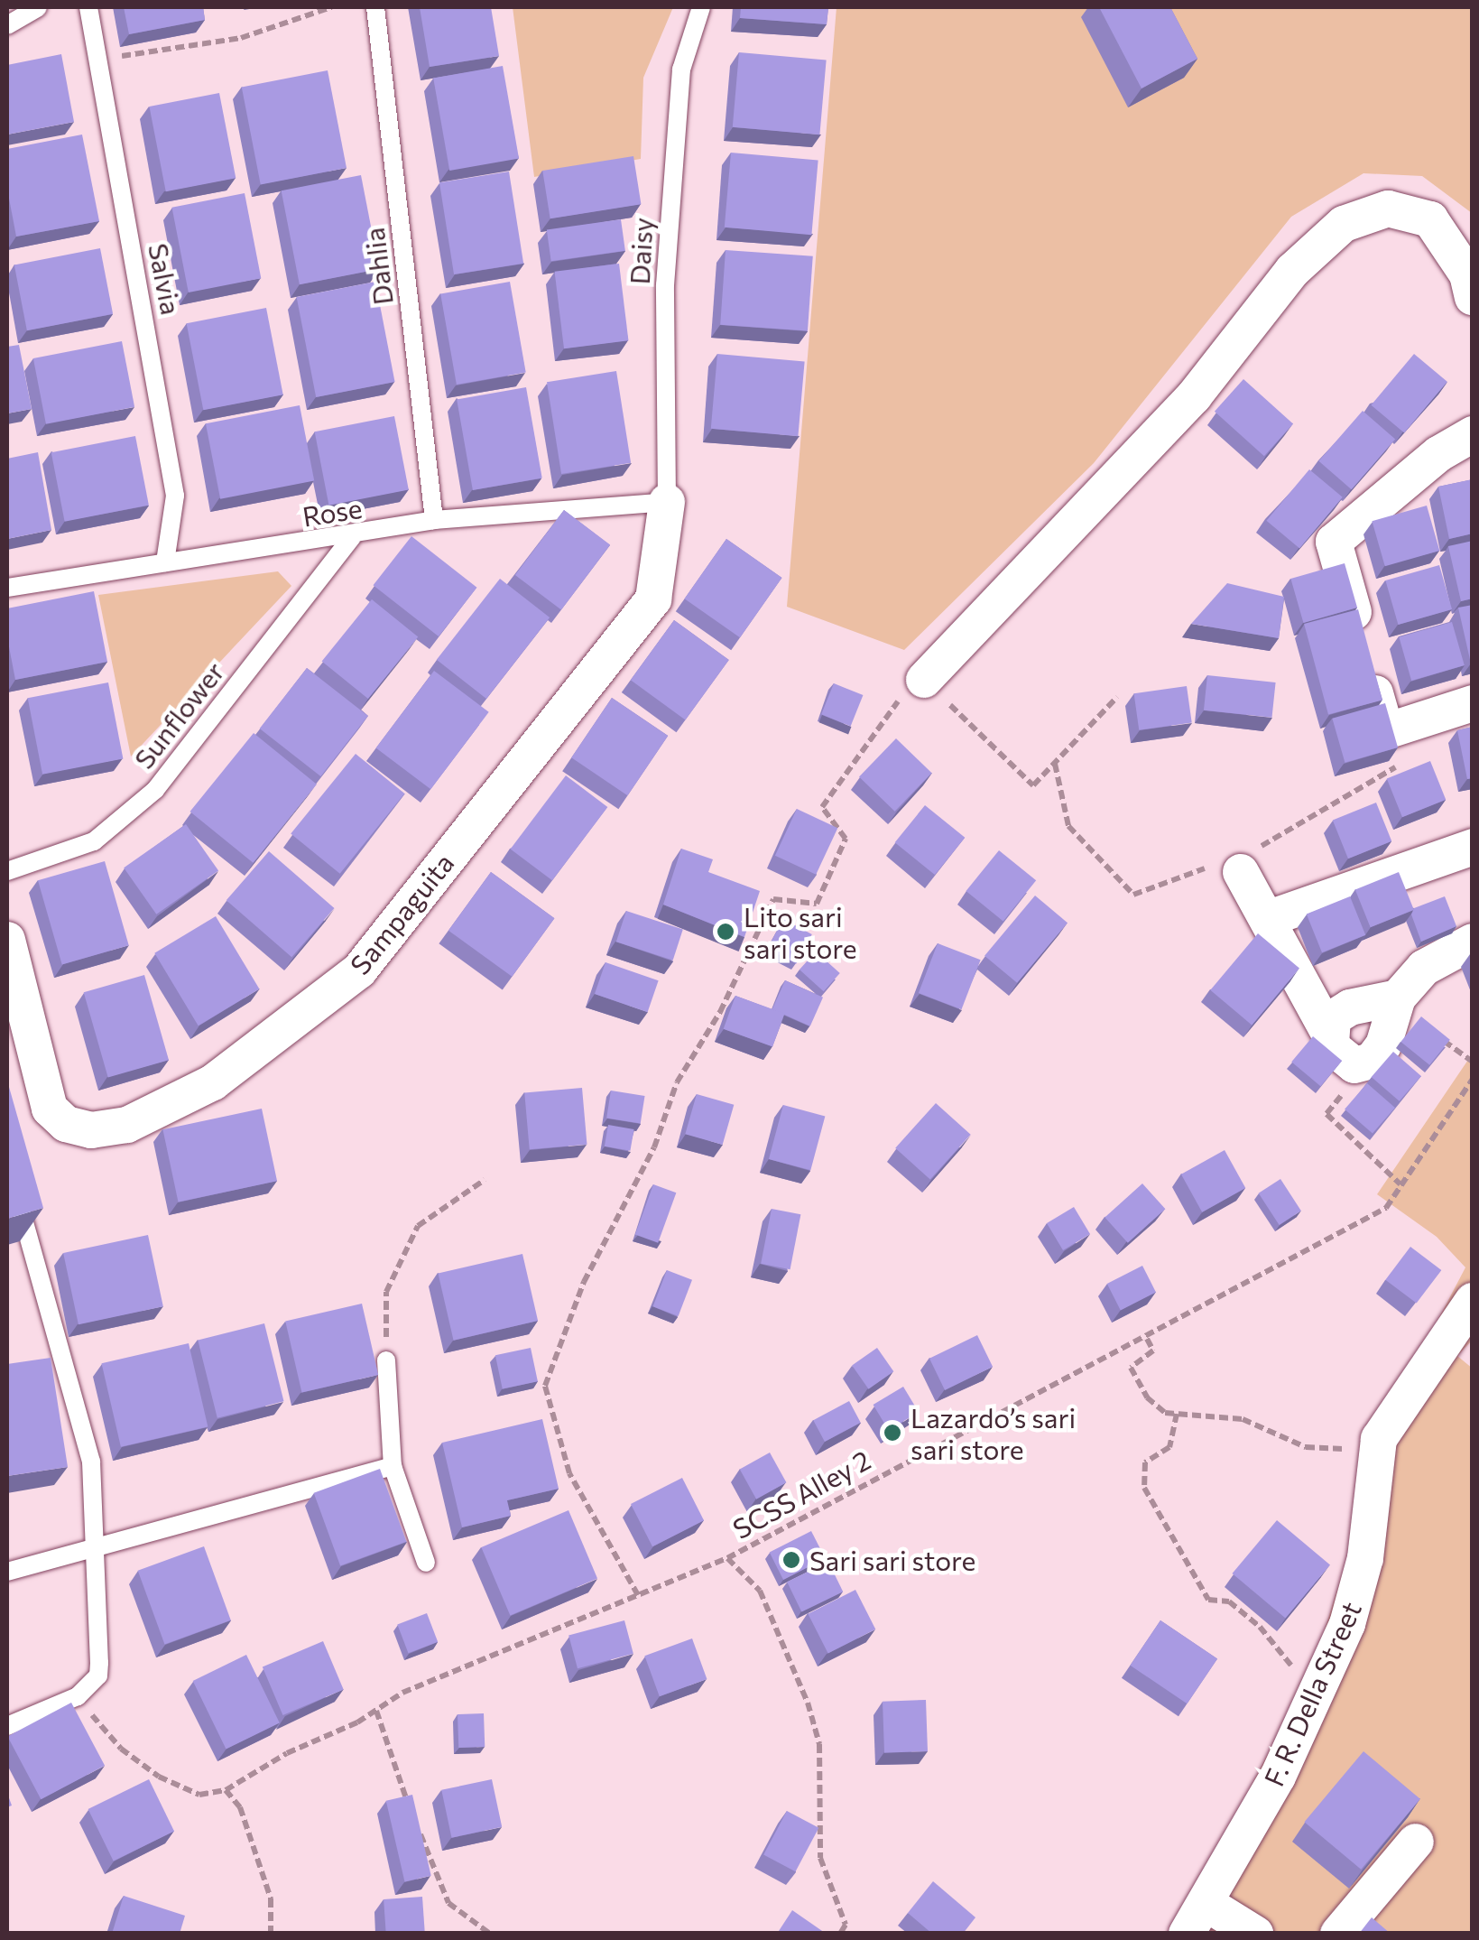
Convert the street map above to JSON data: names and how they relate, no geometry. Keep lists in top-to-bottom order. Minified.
{"streets":{"street":["Sampaguita","F. R. Della Street"],"lane":["Daisy","Dahlia","Salvia","Rose","Sunflower"],"path":["SCSS Alley 2"]},"crossings":[["Daisy","Rose"],["Daisy","Sampaguita"],["Dahlia","Rose"],["Salvia","Rose"],["Rose","Sunflower"],["Rose","Sampaguita"]],"places":["Lito sari sari store","Lazardo’s sari sari store","Sari sari store"]}
